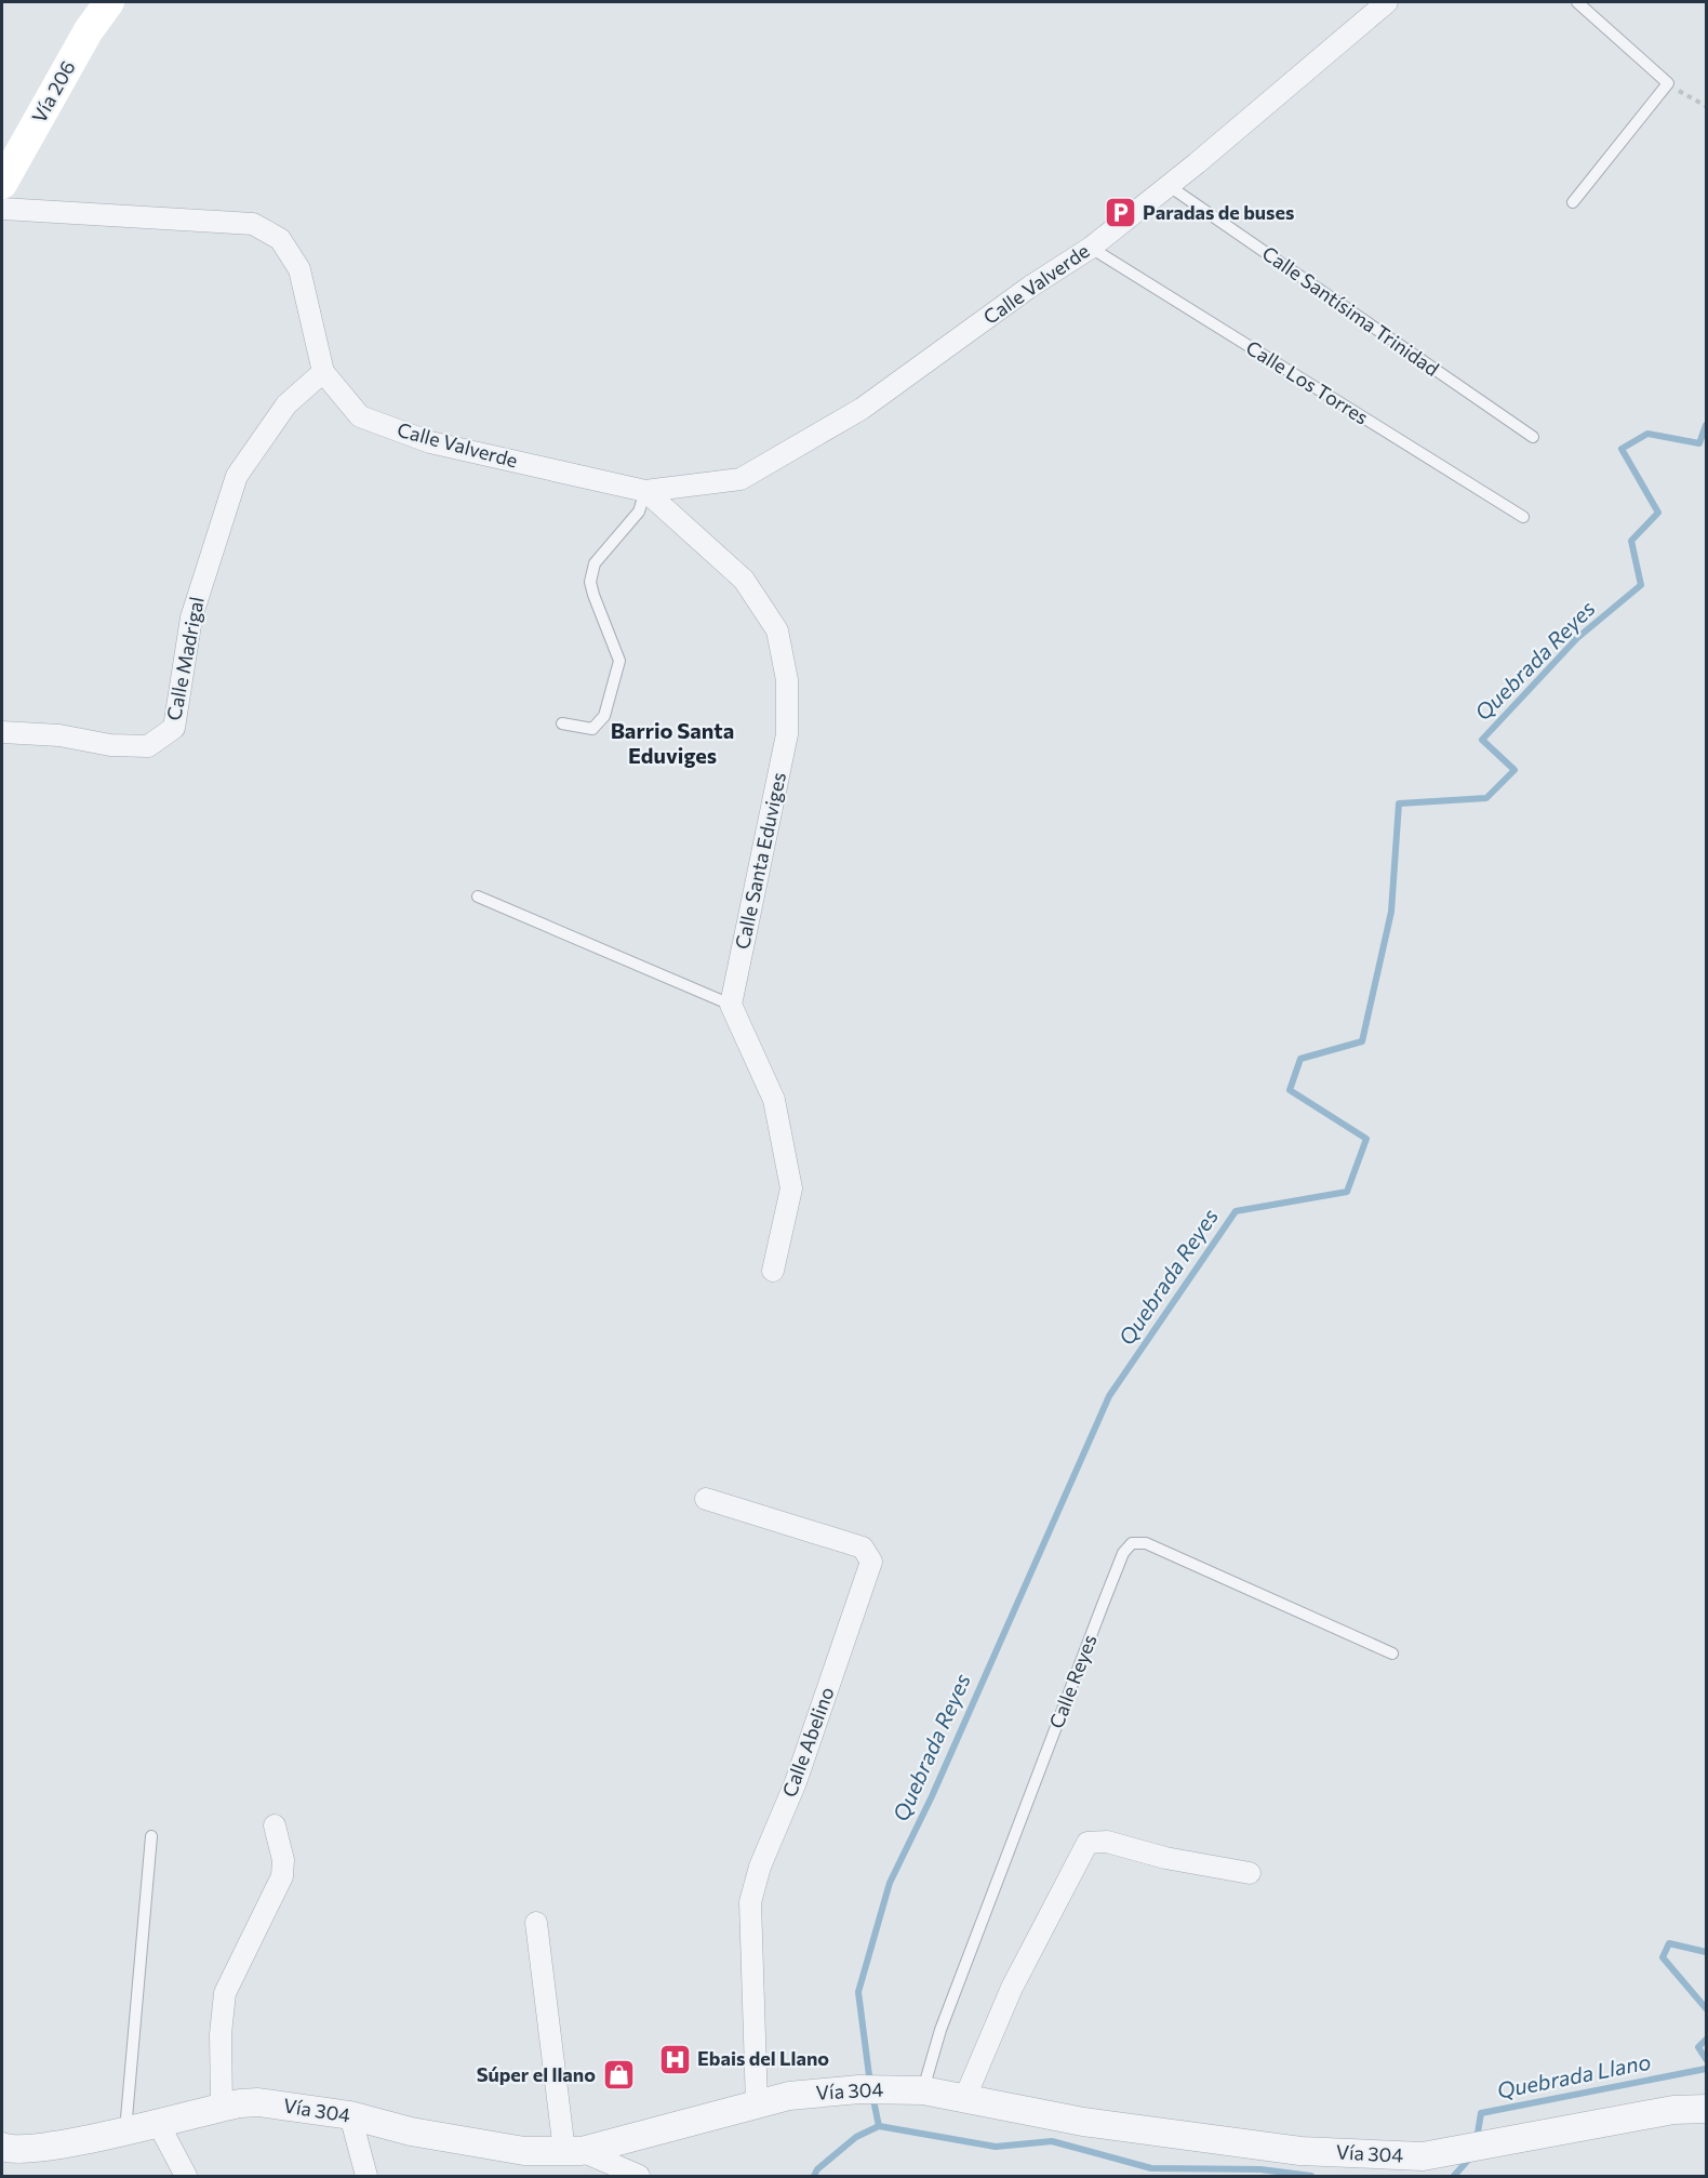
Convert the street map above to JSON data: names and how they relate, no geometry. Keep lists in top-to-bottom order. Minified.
{"streets":{"main road":["Vía 206"],"street":["Calle Valverde","Calle Madrigal","Calle Santa Eduviges","Calle Abelino","Vía 304"],"lane":["Calle Santísima Trinidad","Calle Los Torres","Calle Reyes"]},"crossings":[["Calle Valverde","Calle Santísima Trinidad"],["Calle Valverde","Calle Los Torres"],["Calle Valverde","Calle Madrigal"],["Calle Valverde","Calle Santa Eduviges"],["Calle Reyes","Vía 304"],["Calle Abelino","Vía 304"]],"districts":["Barrio Santa Eduviges"],"water":["Quebrada Reyes","Quebrada Llano"],"places":{"parking":["Paradas de buses"],"hospital":["Ebais del Llano"],"shop":["Súper el llano"]}}
